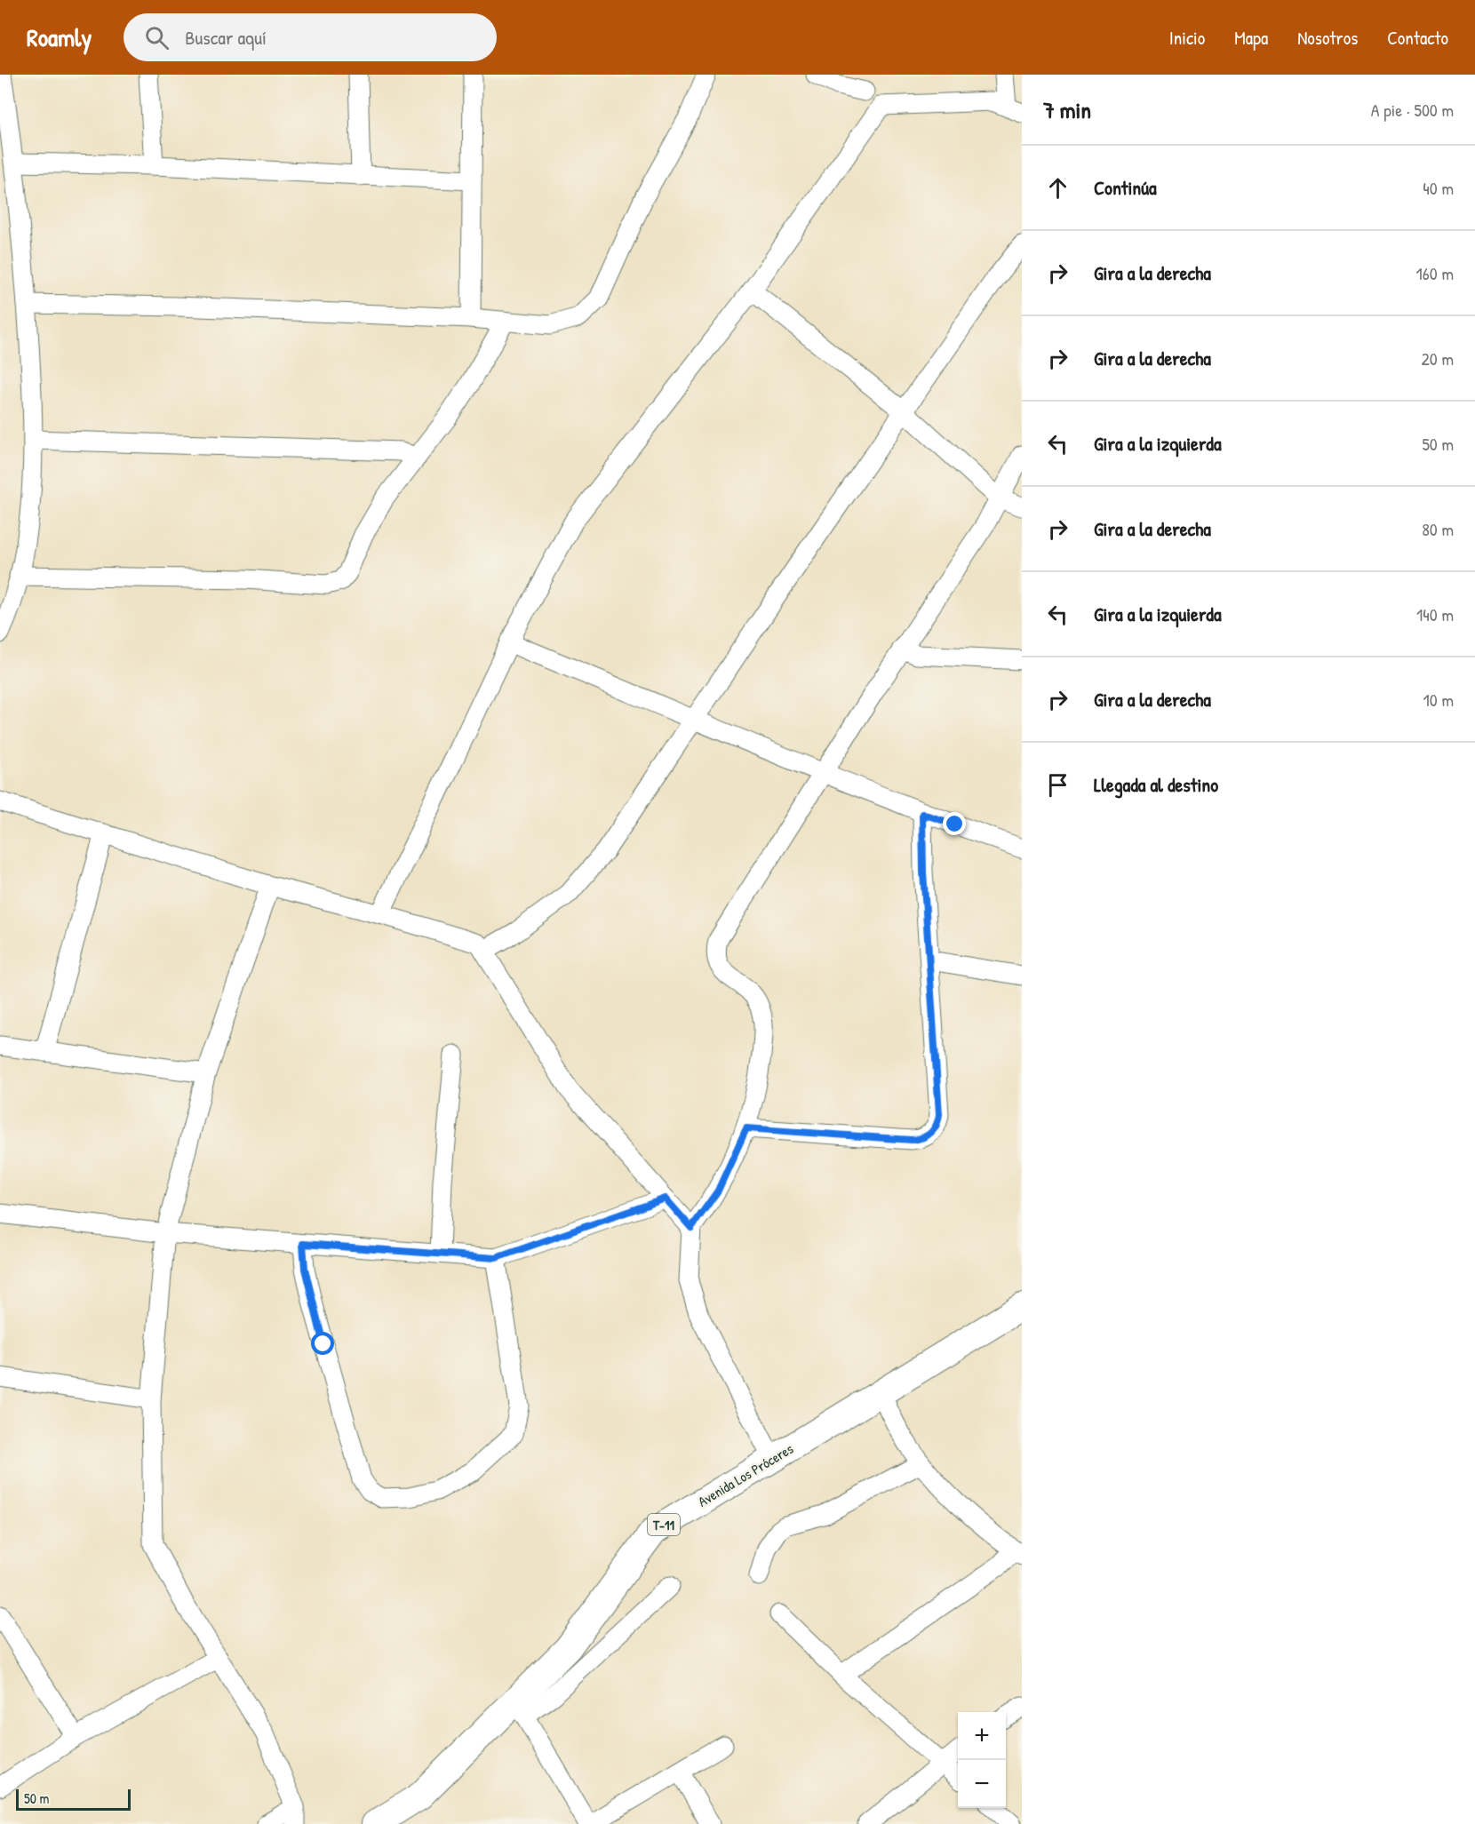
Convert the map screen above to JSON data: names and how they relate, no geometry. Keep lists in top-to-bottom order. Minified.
{"streets":{"highway":["Avenida Los Próceres","T-11"]},"scale_bar":"50 m","page":{"header":"Roamly","search":"Buscar aquí","nav":["Inicio","Mapa","Nosotros","Contacto"],"heading":["7 min","A pie · 500 m"],"list":[["Continúa","40 m"],["Gira a la derecha","160 m"],["Gira a la derecha","20 m"],["Gira a la izquierda","50 m"],["Gira a la derecha","80 m"],["Gira a la izquierda","140 m"],["Gira a la derecha","10 m"],"Llegada al destino"],"map_buttons":["+","−"],"scale":"50 m"}}
